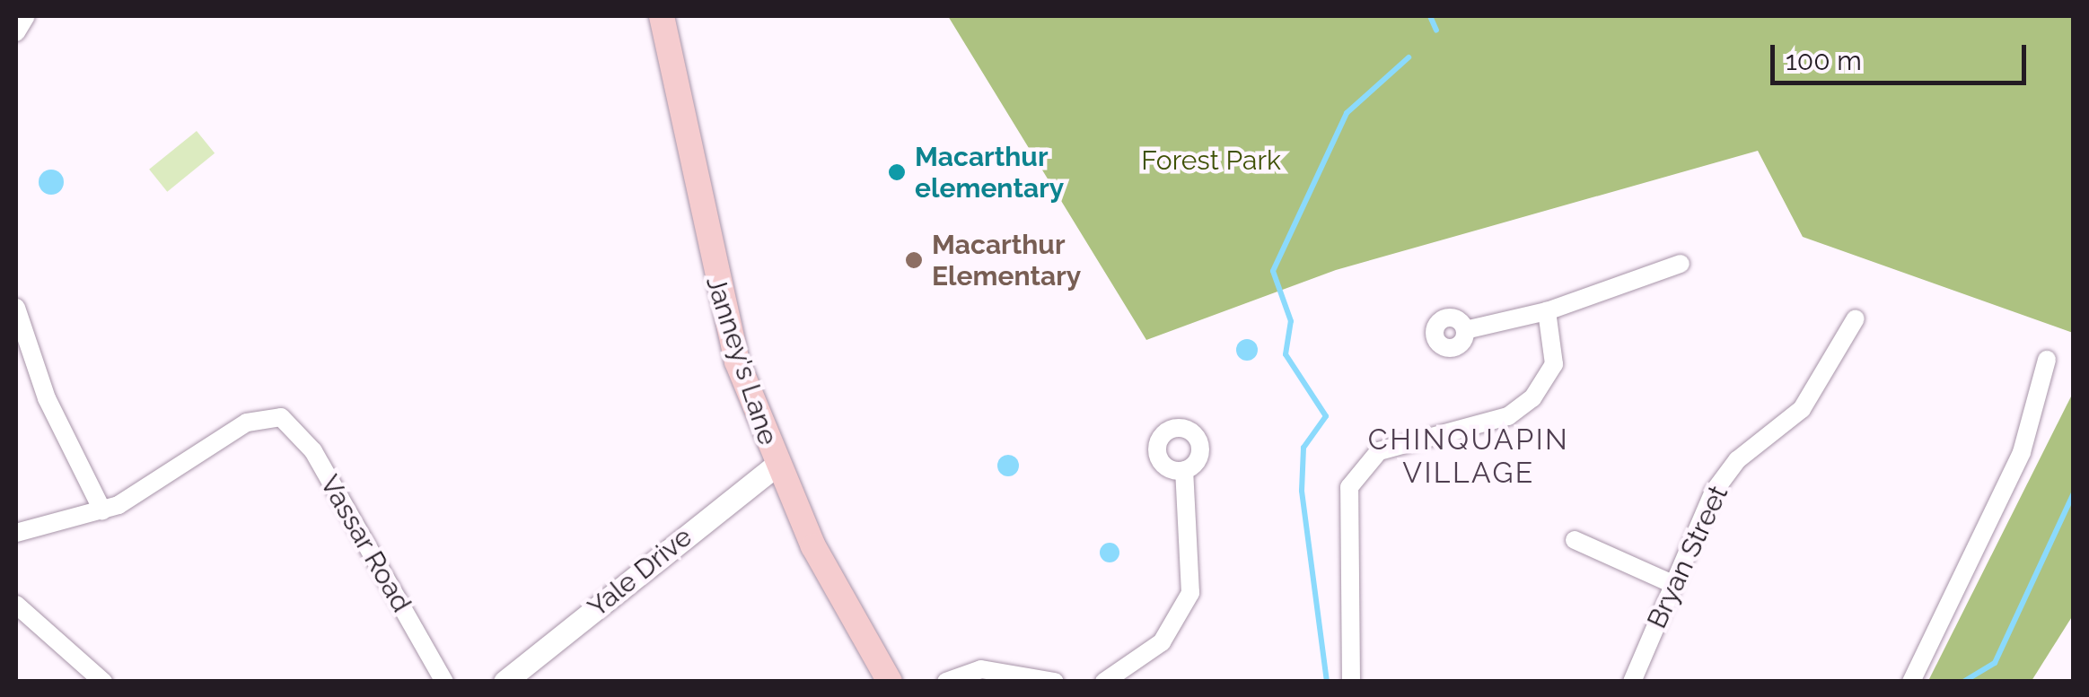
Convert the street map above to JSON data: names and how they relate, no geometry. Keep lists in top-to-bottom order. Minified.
{"streets":{"main road":["Janney's Lane"],"street":["Vassar Road","Bryan Street","Yale Drive"]},"crossings":[["Janney's Lane","Yale Drive"]],"districts":["CHINQUAPIN VILLAGE"],"parks":["Forest Park"],"places":["Macarthur elementary","Macarthur Elementary"],"scale_bar":"100 m"}
